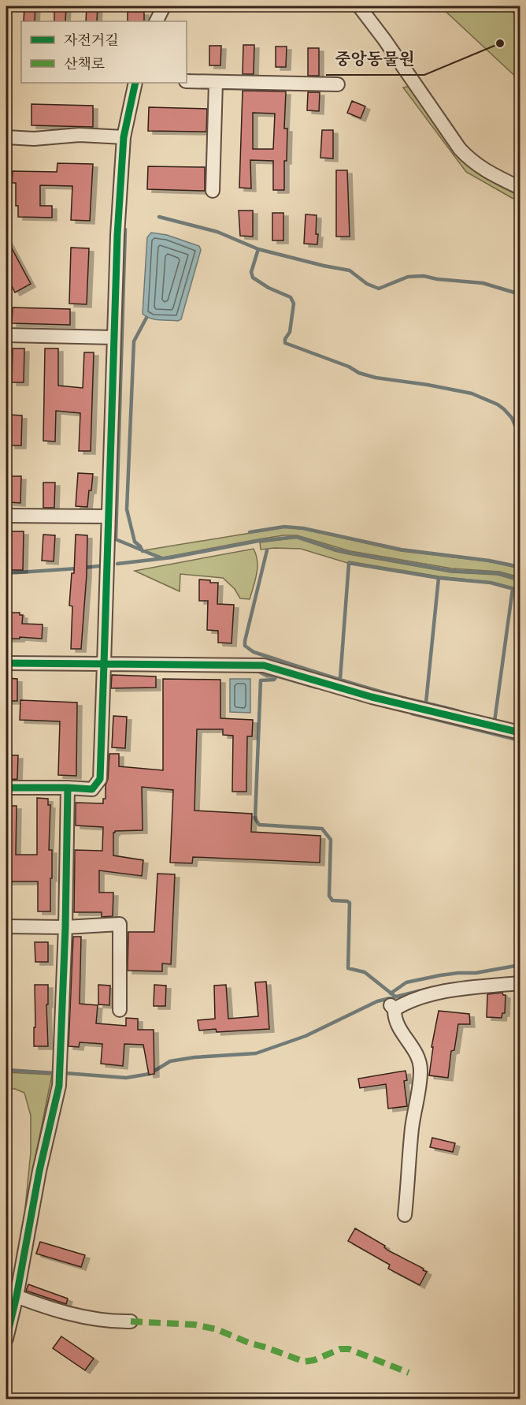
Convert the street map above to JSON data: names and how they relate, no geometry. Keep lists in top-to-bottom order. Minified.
{"places":["중앙동물원"],"legend":["자전거길","산책로"]}
